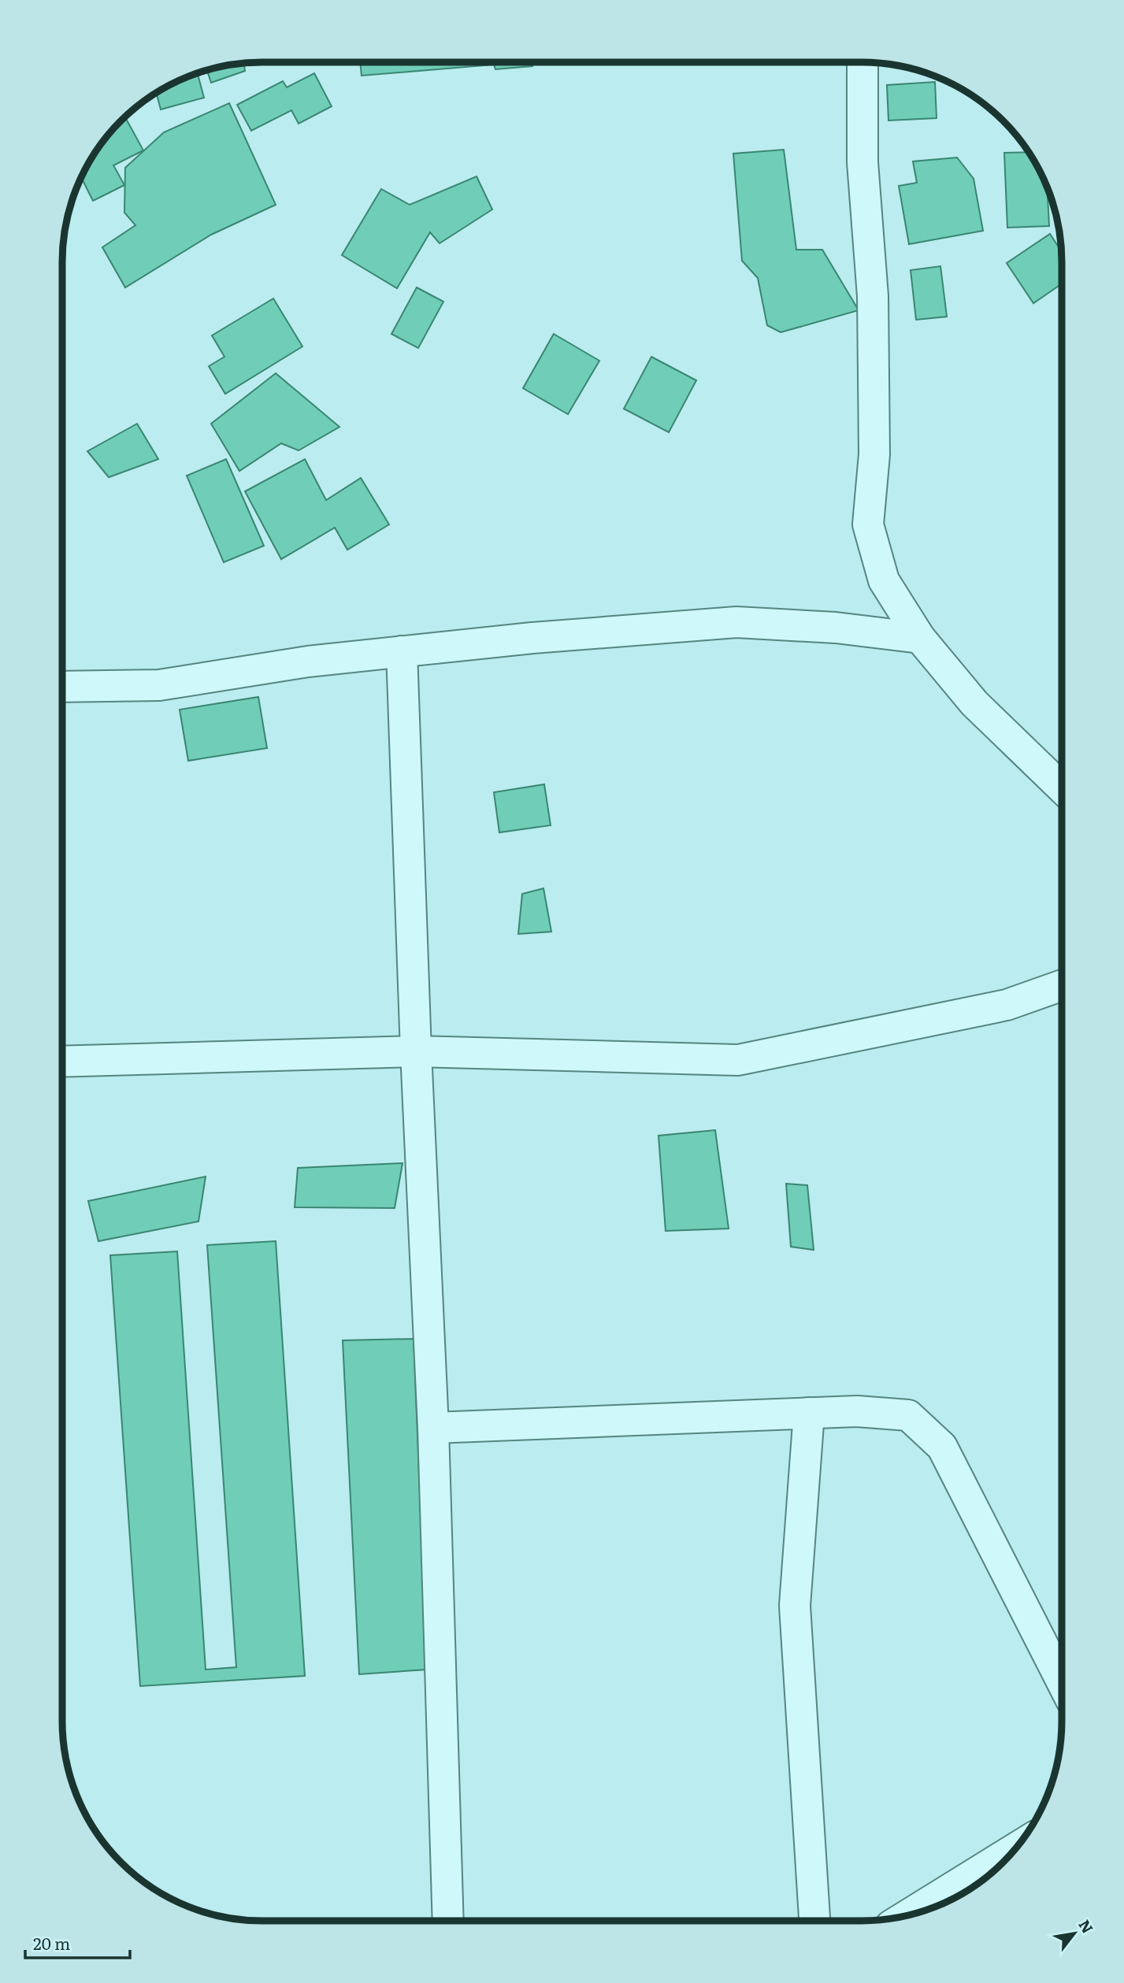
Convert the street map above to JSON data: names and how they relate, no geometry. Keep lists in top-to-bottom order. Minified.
{"scale_bar":"20 m","north":"top right"}
